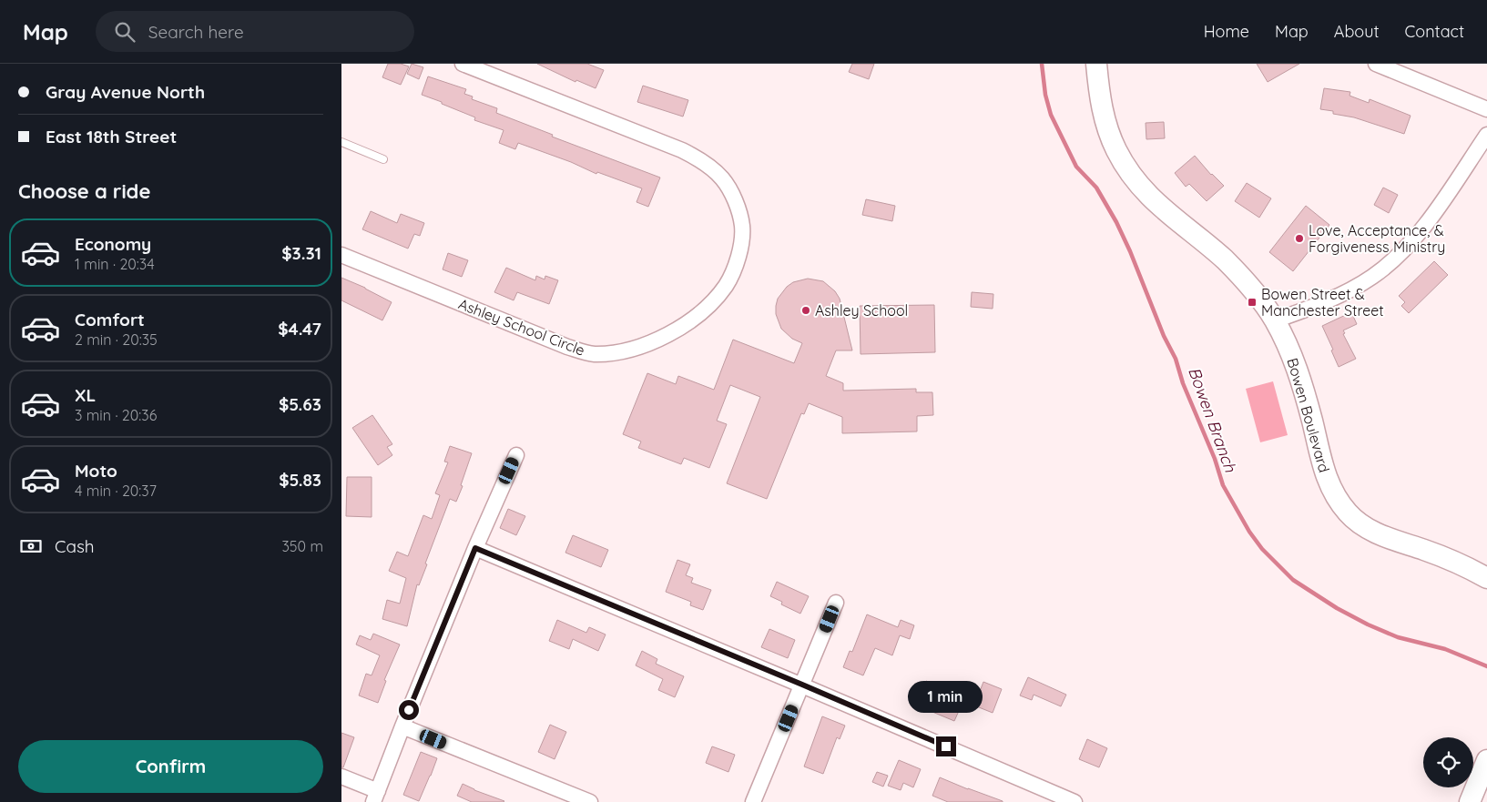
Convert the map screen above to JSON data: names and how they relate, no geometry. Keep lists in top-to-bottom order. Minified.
{"streets":{"street":["Ashley School Circle","Bowen Boulevard"]},"water":["Bowen Branch"],"places":{"other":["Love, Acceptance, & Forgiveness Ministry","Ashley School"],"transit":["Bowen Street & Manchester Street"]},"page":{"header":"Map","search":"Search here","nav":["Home","Map","About","Contact"],"banner":["Gray Avenue North","East 18th Street"],"heading":"Choose a ride","list":[{"name":"Economy","note":"1 min · 20:34","value":"$3.31"},{"name":"Comfort","note":"2 min · 20:35","value":"$4.47"},{"name":"XL","note":"3 min · 20:36","value":"$5.63"},{"name":"Moto","note":"4 min · 20:37","value":"$5.83"}],"pay":["Cash","350 m"],"bubble":"1 min","buttons":"Confirm"}}
